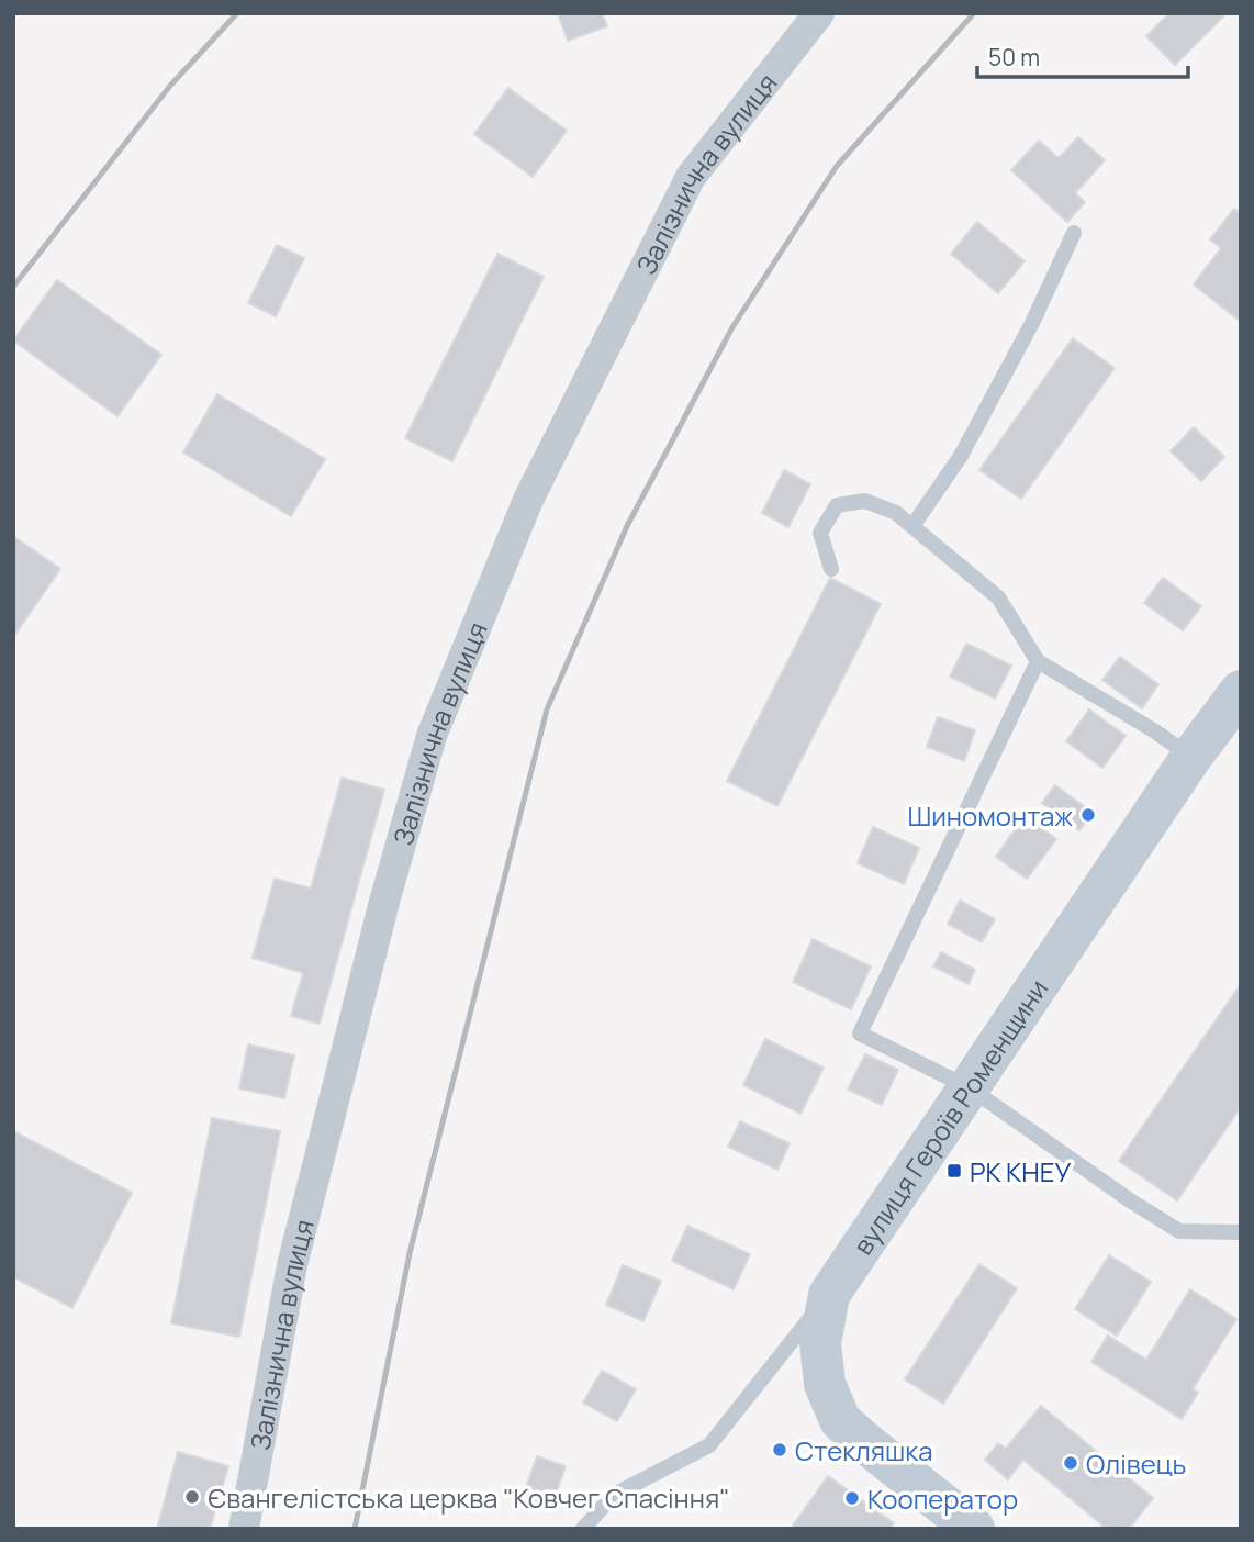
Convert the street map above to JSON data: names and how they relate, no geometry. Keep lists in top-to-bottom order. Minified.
{"streets":{"street":["Залізнична вулиця","вулиця Героїв Роменщини"]},"places":{"other":["Шиномонтаж","Стекляшка","Олівець","Євангелістська церква \"Ковчег Спасіння\"","Кооператор"],"transit":["РК КНЕУ"]},"scale_bar":"50 m"}
